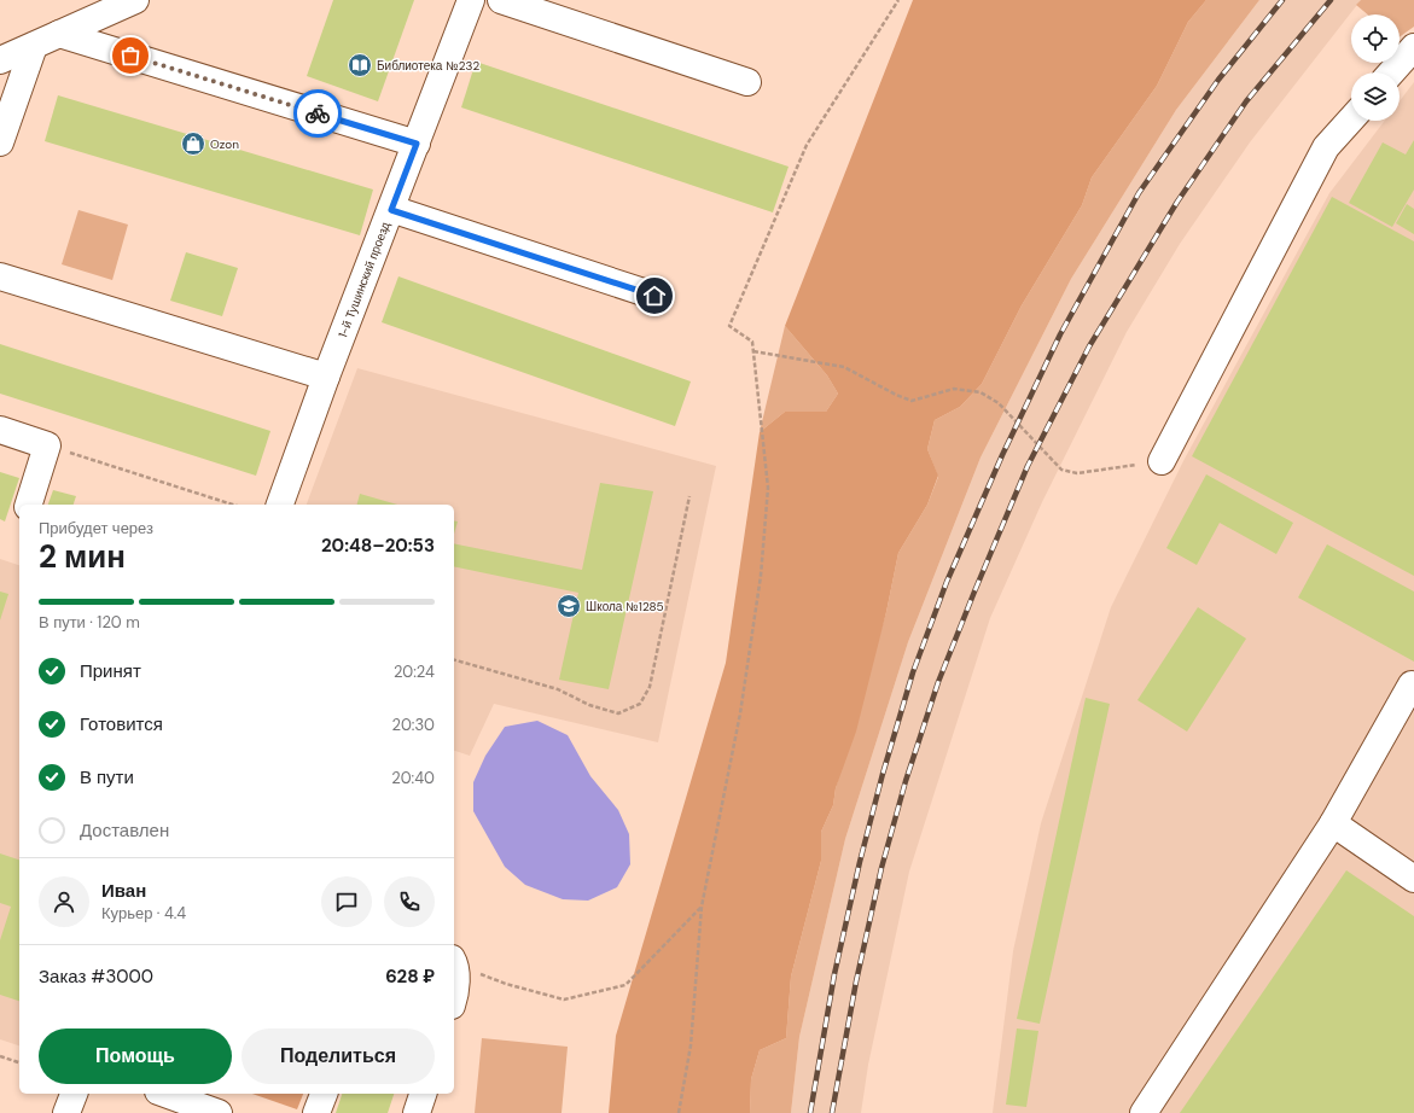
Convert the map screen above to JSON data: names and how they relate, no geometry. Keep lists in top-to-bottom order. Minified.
{"streets":{"street":["1-й Тушинский проезд"]},"places":{"library":["Библиотека №232"],"shop":["Ozon"],"school or university":["Школа №1285"]},"page":{"heading":["2 мин","Прибудет через","20:48–20:53"],"panel":["Иван","Курьер · 4.4","Заказ #3000","628 ₽"],"bar":"В пути · 120 m","list":[["Принят","20:24"],["Готовится","20:30"],["В пути","20:40"],"Доставлен"],"buttons":["Помощь","Поделиться"]}}
